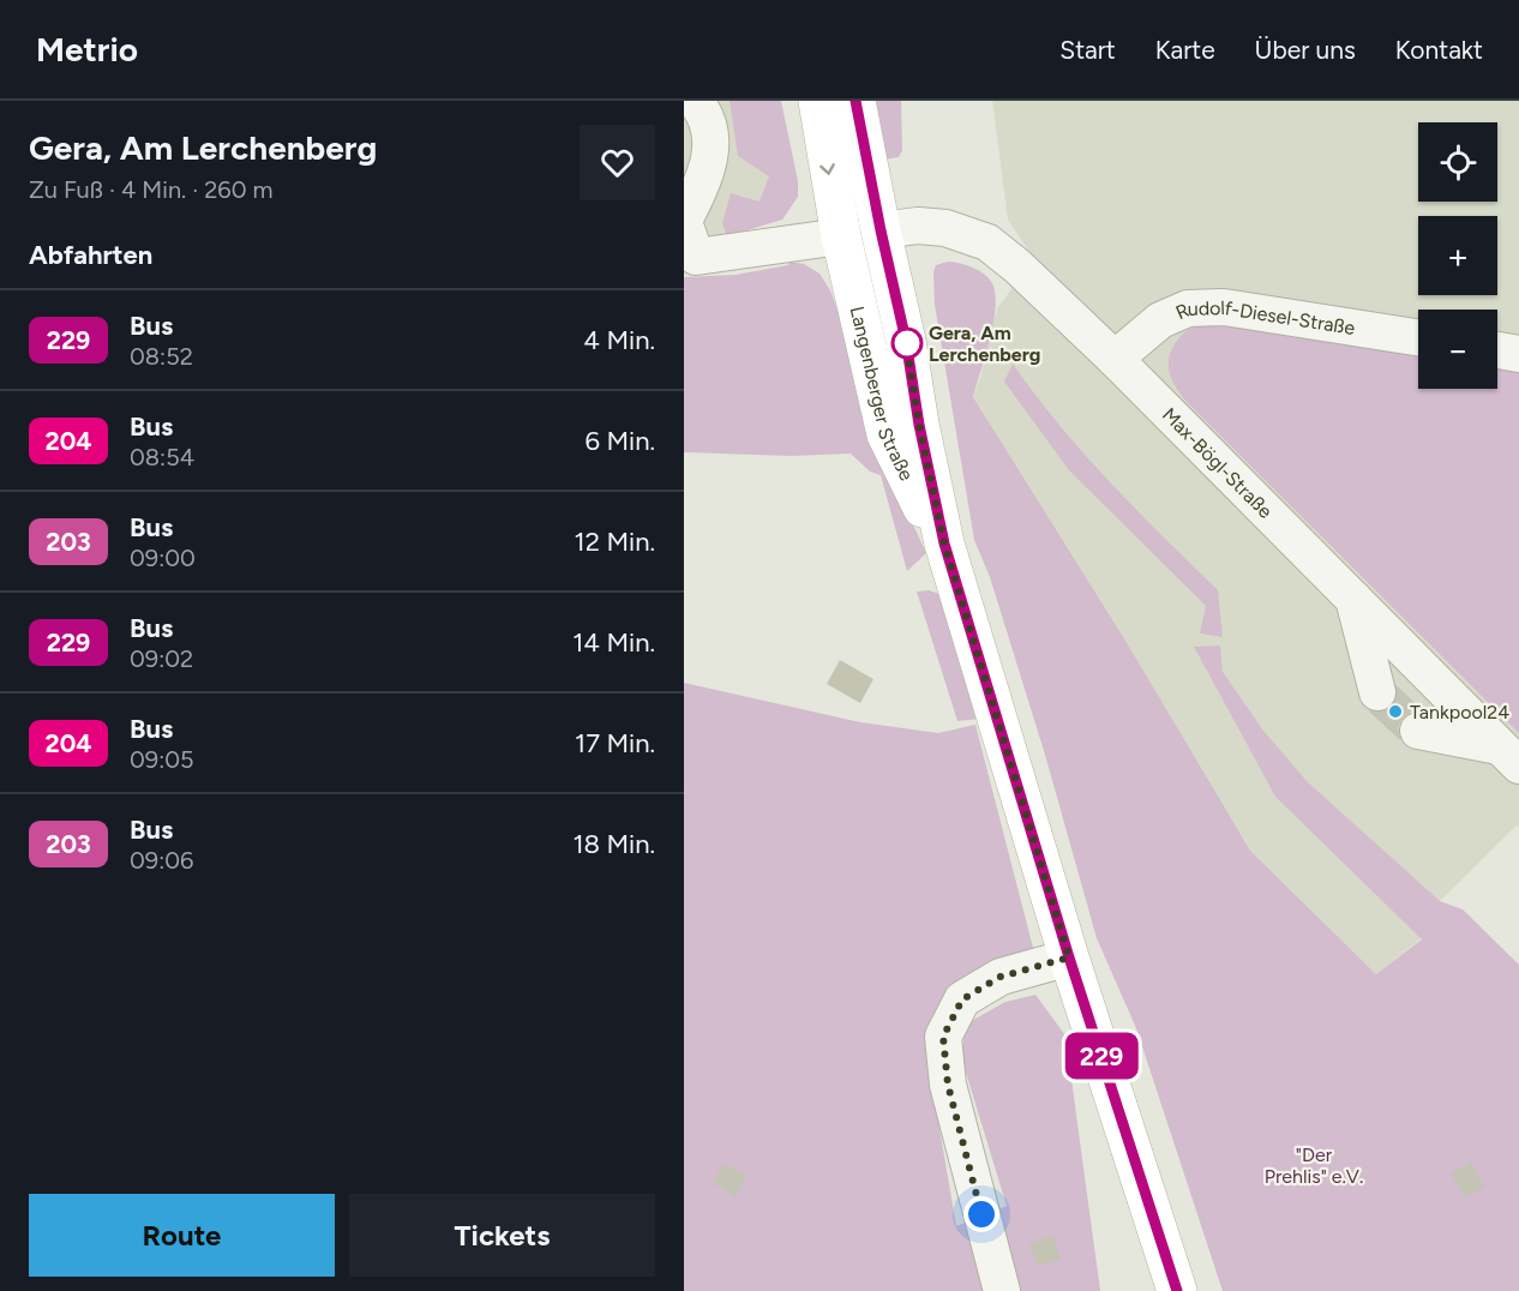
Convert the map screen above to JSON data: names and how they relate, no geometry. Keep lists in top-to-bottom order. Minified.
{"streets":{"main road":["Langenberger Straße"],"street":["Rudolf-Diesel-Straße","Max-Bögl-Straße"]},"crossings":[["Rudolf-Diesel-Straße","Max-Bögl-Straße"],["Langenberger Straße","Max-Bögl-Straße"]],"parks":["\"Der Prehlis\" e.V."],"places":["Gera, Am Lerchenberg","Tankpool24"],"lines":["bus line 229"],"page":{"header":"Metrio","nav":["Start","Karte","Über uns","Kontakt"],"heading":[["Gera, Am Lerchenberg","Zu Fuß · 4 Min. · 260 m"],"Abfahrten"],"on_map":"229","map_buttons":["+","−"],"list":[{"mark":"229","name":"Bus","note":"08:52","value":"4 Min."},{"mark":"204","name":"Bus","note":"08:54","value":"6 Min."},{"mark":"203","name":"Bus","note":"09:00","value":"12 Min."},{"mark":"229","name":"Bus","note":"09:02","value":"14 Min."},{"mark":"204","name":"Bus","note":"09:05","value":"17 Min."},{"mark":"203","name":"Bus","note":"09:06","value":"18 Min."}],"buttons":["Route","Tickets"]}}
